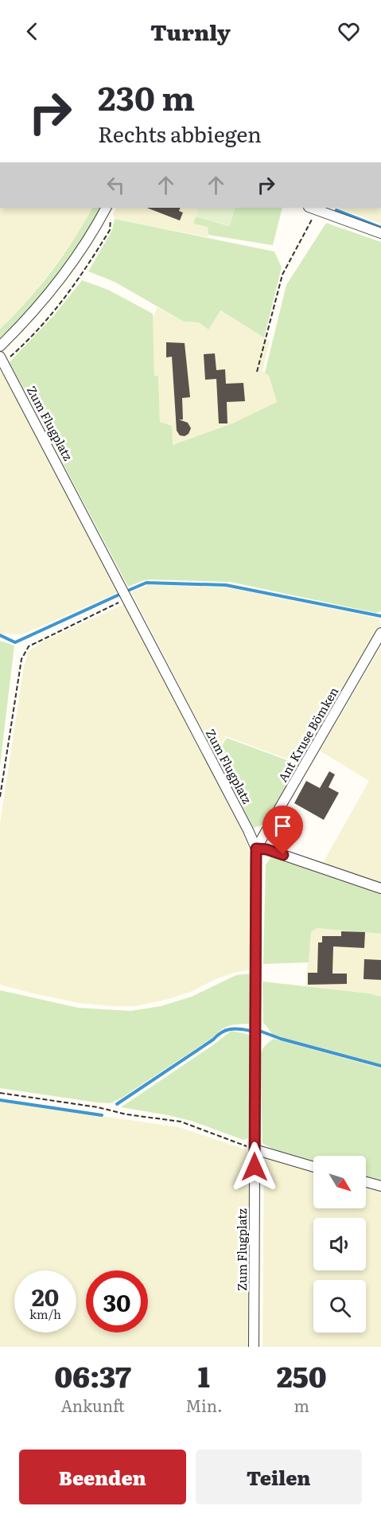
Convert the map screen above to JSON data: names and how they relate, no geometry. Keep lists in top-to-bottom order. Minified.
{"streets":{"street":["Zum Flugplatz","Ant Kruse Bömken"]},"crossings":[["Zum Flugplatz","Ant Kruse Bömken"]],"north":"bottom right","page":{"header":"Turnly","turn":["230 m","Rechts abbiegen"],"speed":"20 km/h","limit":"30","eta":["06:37","Ankunft","1","Min.","250","m"],"buttons":["Beenden","Teilen"]}}
